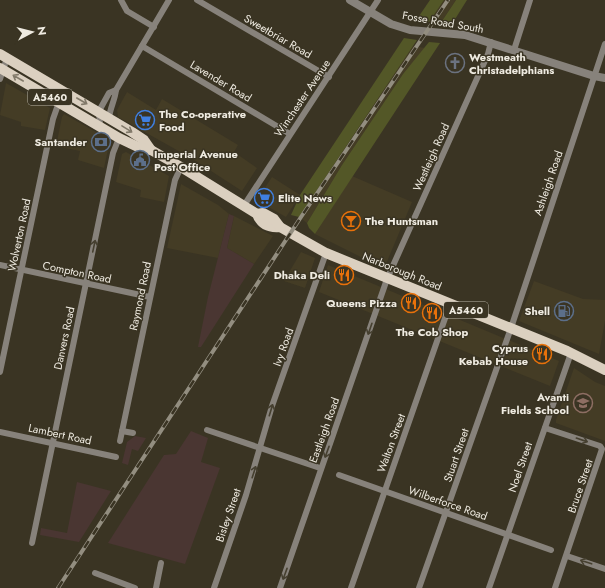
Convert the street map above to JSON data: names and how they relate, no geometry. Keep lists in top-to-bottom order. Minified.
{"streets":{"main road":["A5460","Narborough Road"],"street":["Fosse Road South","Sweetbriar Road","Lavender Road","Winchester Avenue","Westleigh Road","Ashleigh Road","Wolverton Road","Compton Road","Raymond Road","Danvers Road","Ivy Road","Eastleigh Road","Lambert Road","Walton Street","Stuart Street","Noel Street","Bruce Street","Wilberforce Road","Bisley Street"]},"crossings":[["Fosse Road South","Winchester Avenue"],["Fosse Road South","Westleigh Road"],["Fosse Road South","Ashleigh Road"],["Sweetbriar Road","Winchester Avenue"],["Lavender Road","Winchester Avenue"],["Winchester Avenue","Narborough Road"],["Westleigh Road","Narborough Road"],["Westleigh Road","Eastleigh Road"],["Ashleigh Road","Narborough Road"],["Ashleigh Road","Stuart Street"],["Wolverton Road","Narborough Road"],["Wolverton Road","Compton Road"],["Narborough Road","Raymond Road"],["Narborough Road","Danvers Road"],["Narborough Road","Ivy Road"],["Narborough Road","Eastleigh Road"],["Narborough Road","Walton Street"],["Narborough Road","Stuart Street"],["Narborough Road","Noel Street"],["Compton Road","Raymond Road"],["Compton Road","Danvers Road"],["Danvers Road","Lambert Road"],["Ivy Road","Bisley Street"],["Walton Street","Wilberforce Road"],["Stuart Street","Wilberforce Road"],["Noel Street","Bruce Street"],["Noel Street","Wilberforce Road"]],"one_way":["Danvers Road","Ivy Road","Eastleigh Road","Bisley Street"],"places":{"church":["Westmeath Christadelphians"],"supermarket":["The Co-operative Food","Elite News"],"bank":["Santander"],"public building":["Imperial Avenue Post Office"],"bar":["The Huntsman"],"restaurant":["Dhaka Deli","Queens Pizza","The Cob Shop","Cyprus Kebab House"],"fuel station":["Shell"],"school or university":["Avanti Fields School"]},"north":"right"}
